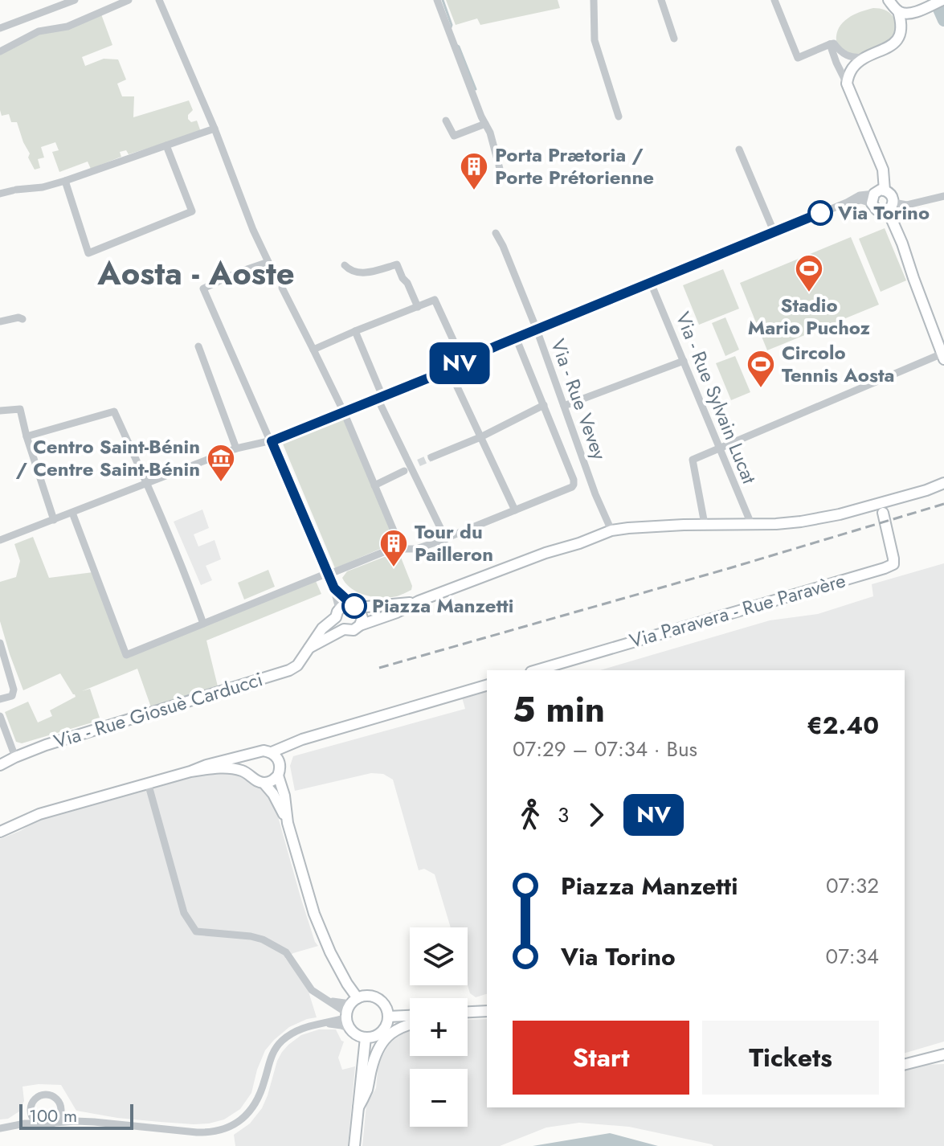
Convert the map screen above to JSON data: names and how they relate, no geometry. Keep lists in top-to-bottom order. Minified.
{"streets":{"street":["Via - Rue Sylvain Lucat","Via - Rue Vevey","Via Paravera - Rue Paravère","Via - Rue Giosuè Carducci"]},"districts":["Aosta - Aoste"],"places":{"building":["Porta Prætoria / Porte Prétorienne","Tour du Pailleron"],"other":["Via Torino","Piazza Manzetti"],"sports":["Stadio Mario Puchoz","Circolo Tennis Aosta"],"museum":["Centro Saint-Bénin / Centre Saint-Bénin"]},"lines":["bus line NV"],"scale_bar":"100 m","page":{"on_map":"NV","heading":["5 min","07:29 – 07:34 · Bus","€2.40"],"legs":["3","NV"],"list":[{"name":"Piazza Manzetti","value":"07:32"},{"name":"Via Torino","value":"07:34"}],"map_buttons":["+","−"],"buttons":["Start","Tickets"],"scale":"100 m"}}
